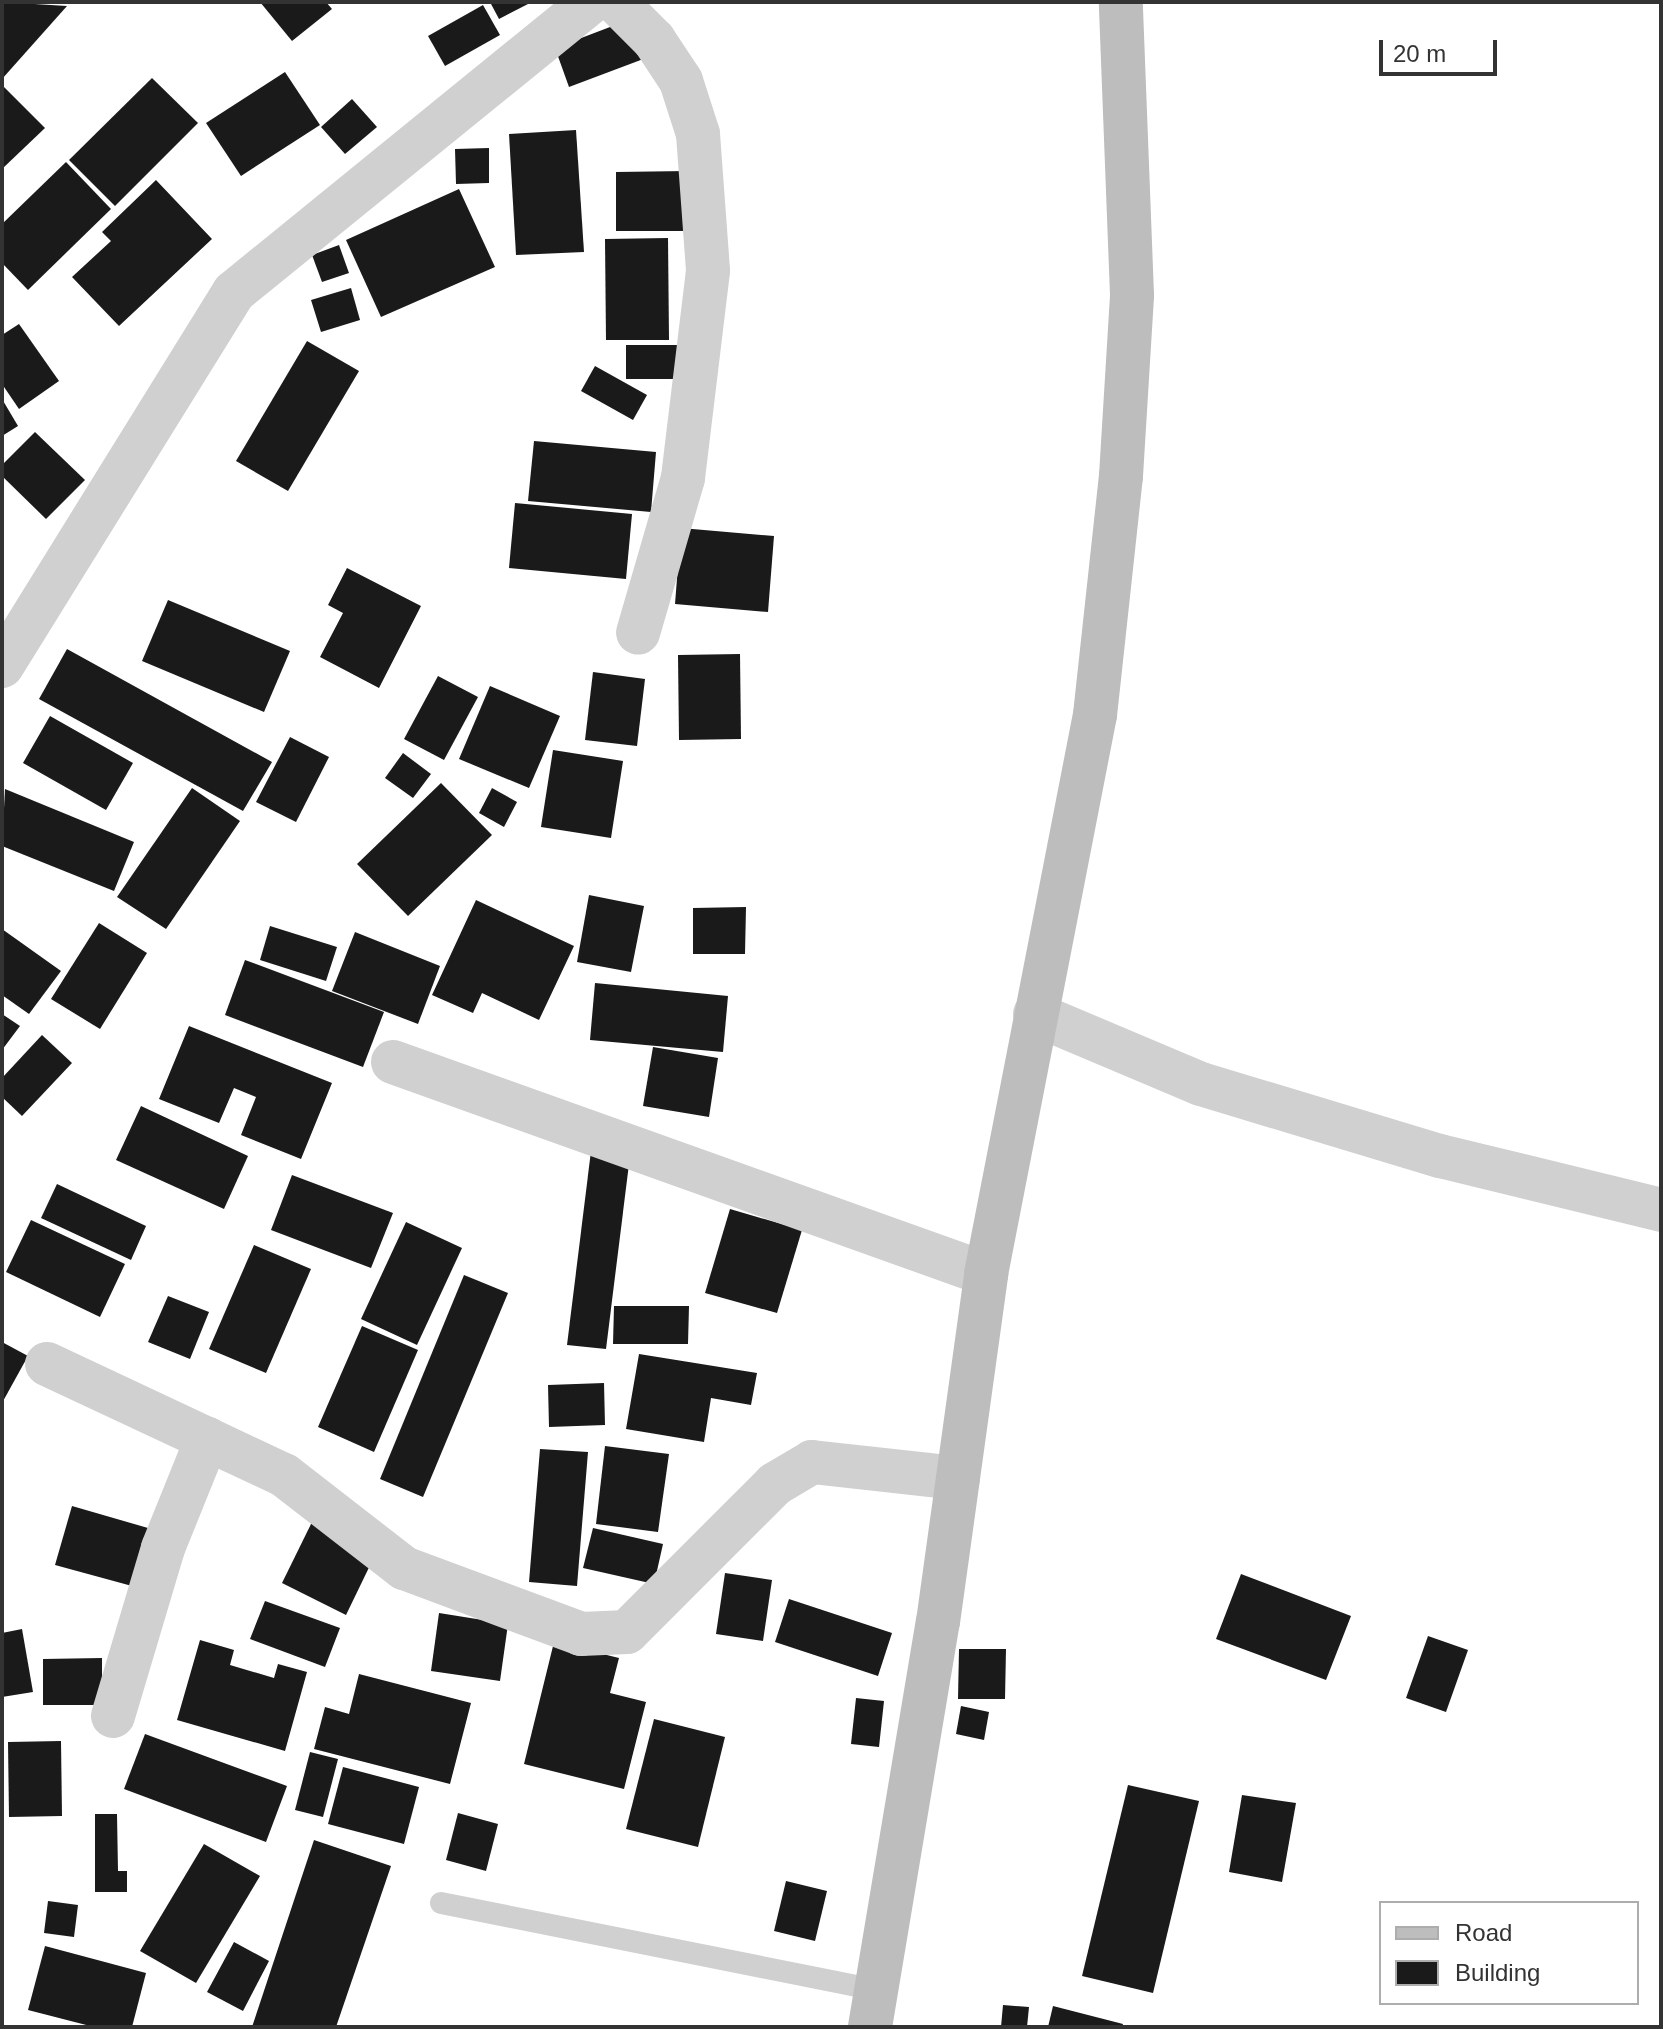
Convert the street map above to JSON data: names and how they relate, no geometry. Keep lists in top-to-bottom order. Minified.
{"legend":["Road","Building"],"scale_bar":"20 m"}
